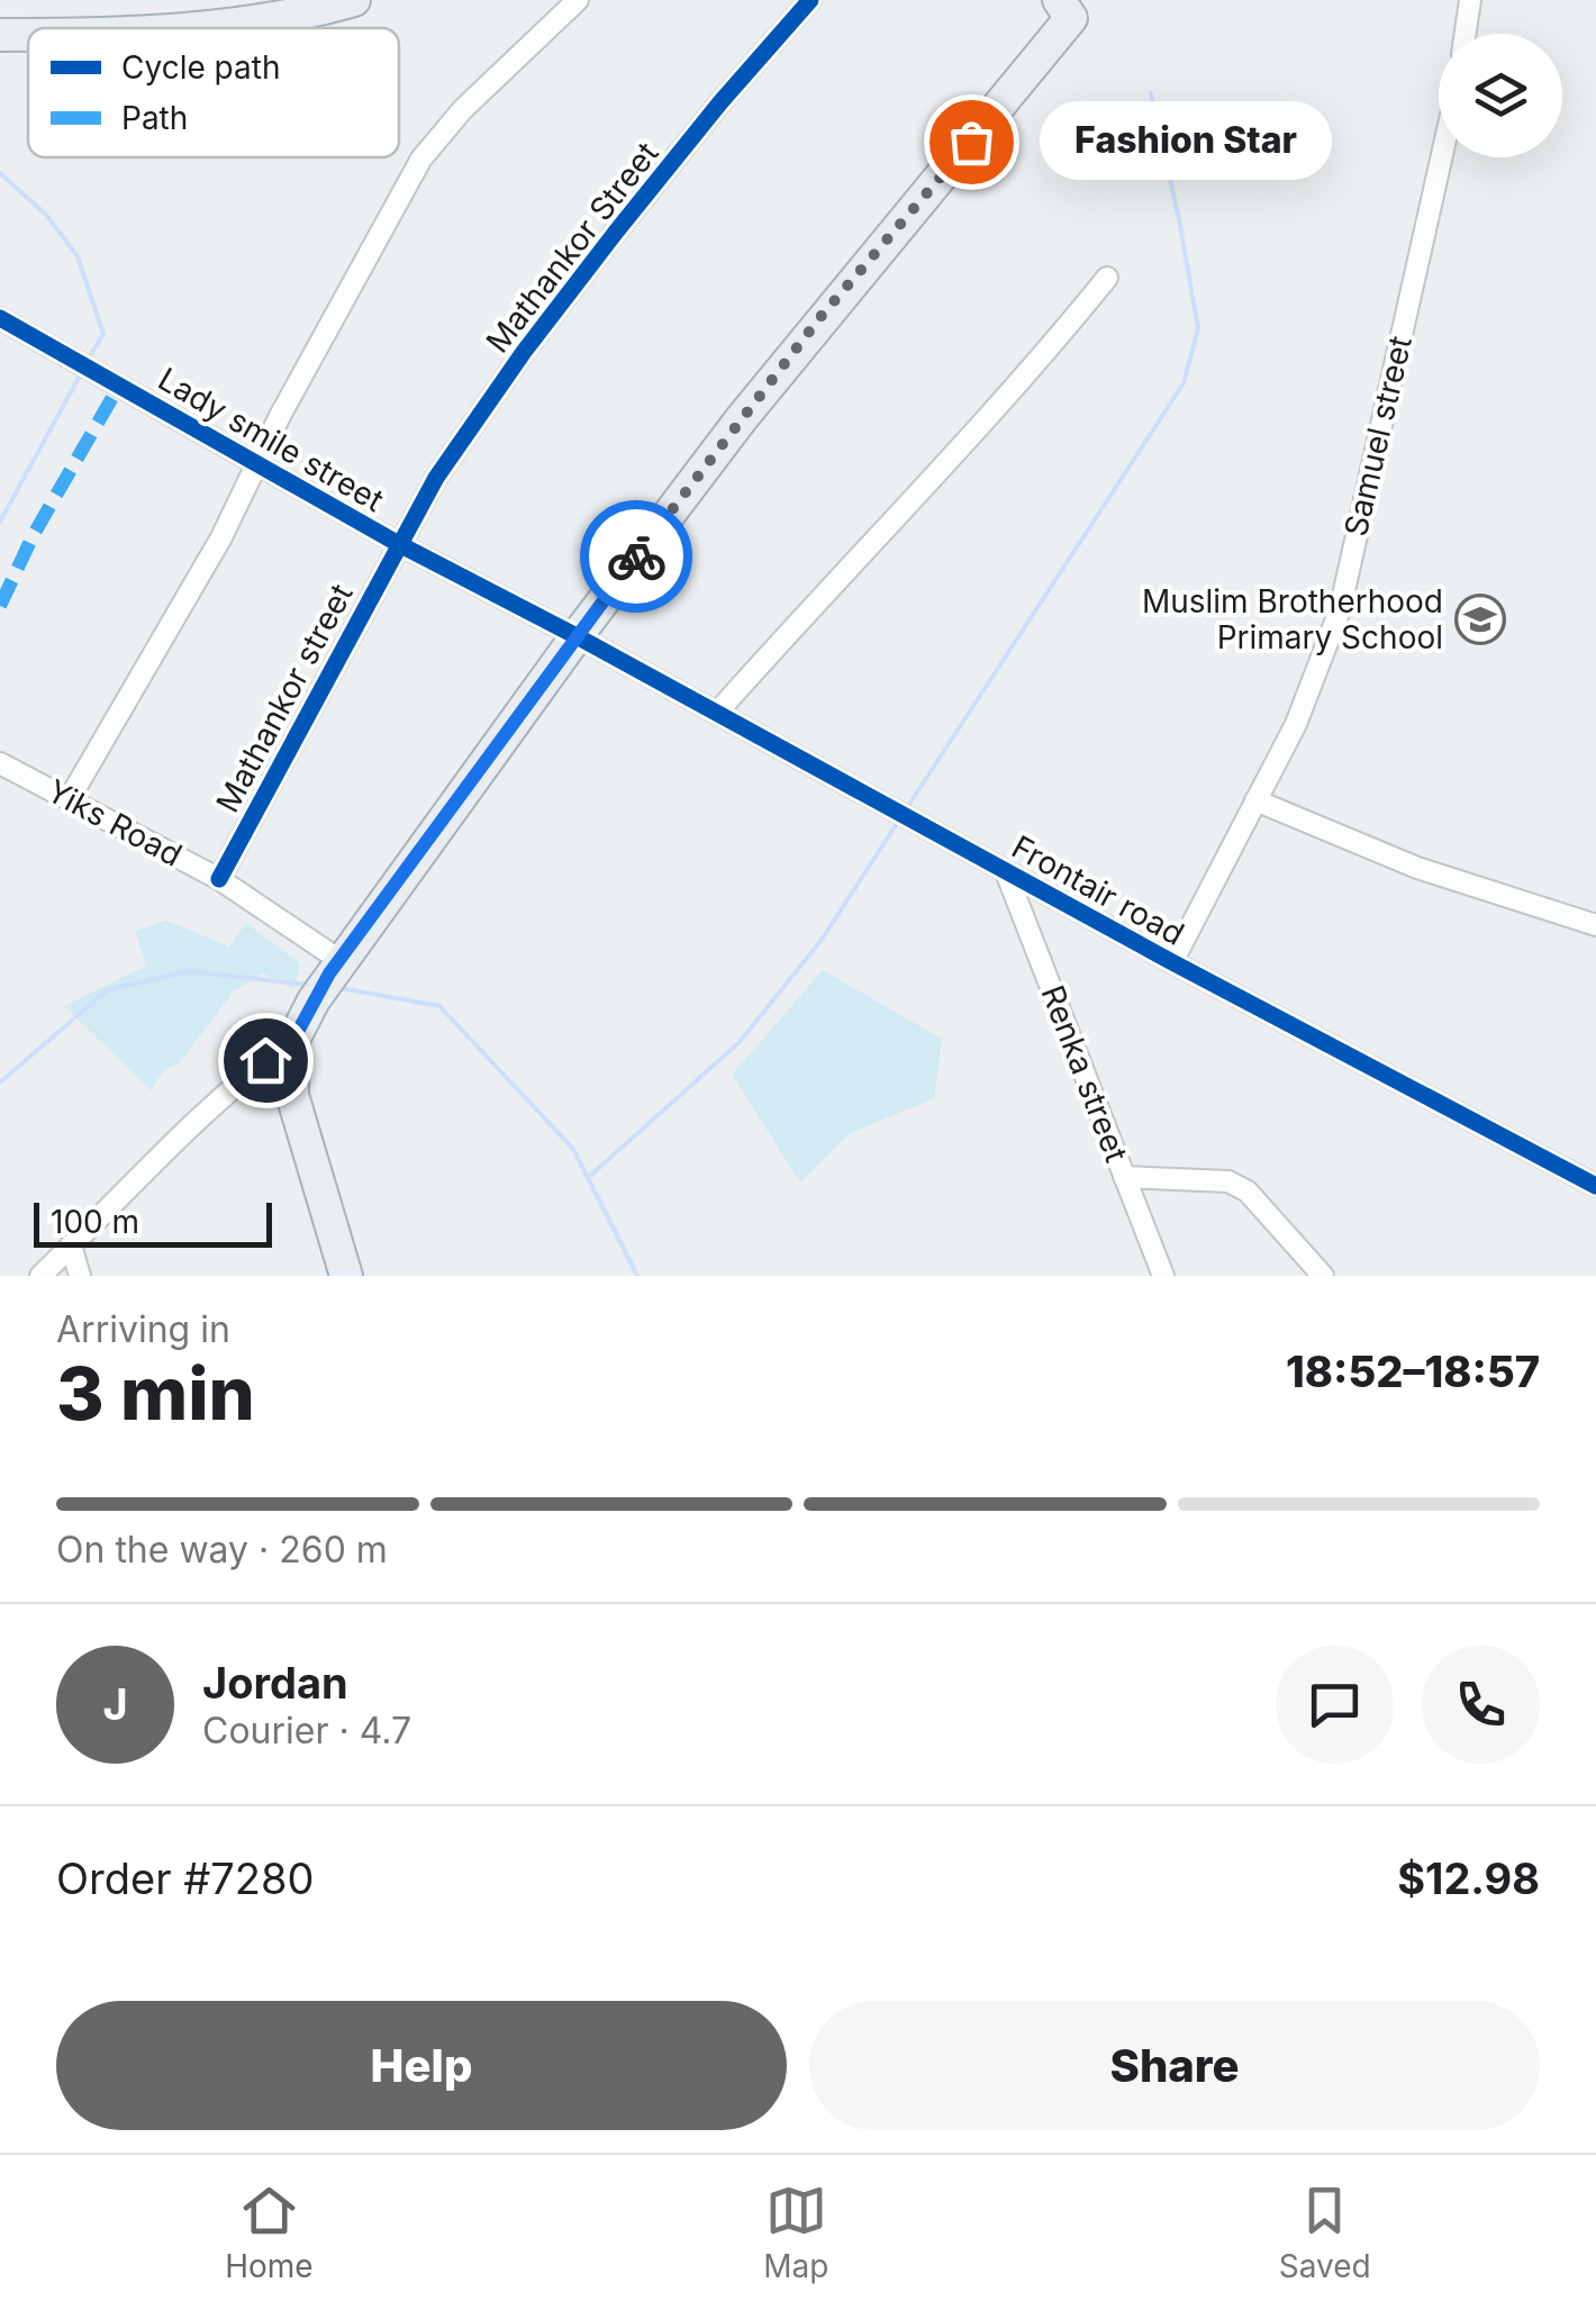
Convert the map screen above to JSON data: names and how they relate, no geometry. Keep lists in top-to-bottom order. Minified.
{"streets":{"street":["Mathankor Street","Samuel street","Lady smile street","Mathankor street","Yiks Road","Frontair road","Renka street"]},"crossings":[["Mathankor Street","Lady smile street"],["Mathankor Street","Mathankor street"],["Samuel street","Frontair road"],["Lady smile street","Mathankor street"],["Lady smile street","Frontair road"],["Mathankor street","Yiks Road"],["Frontair road","Renka street"]],"places":{"other":["Fashion Star"],"school or university":["Muslim Brotherhood Primary School"]},"legend":["Cycle path","Path"],"scale_bar":"100 m","page":{"bubble":"Fashion Star","scale":"100 m","heading":["3 min","Arriving in","18:52–18:57"],"panel":["Jordan","Courier · 4.7","Order #7280","$12.98"],"bar":"On the way · 260 m","round":"J","buttons":["Help","Share"],"tabs":["Home","Map","Saved"]}}
